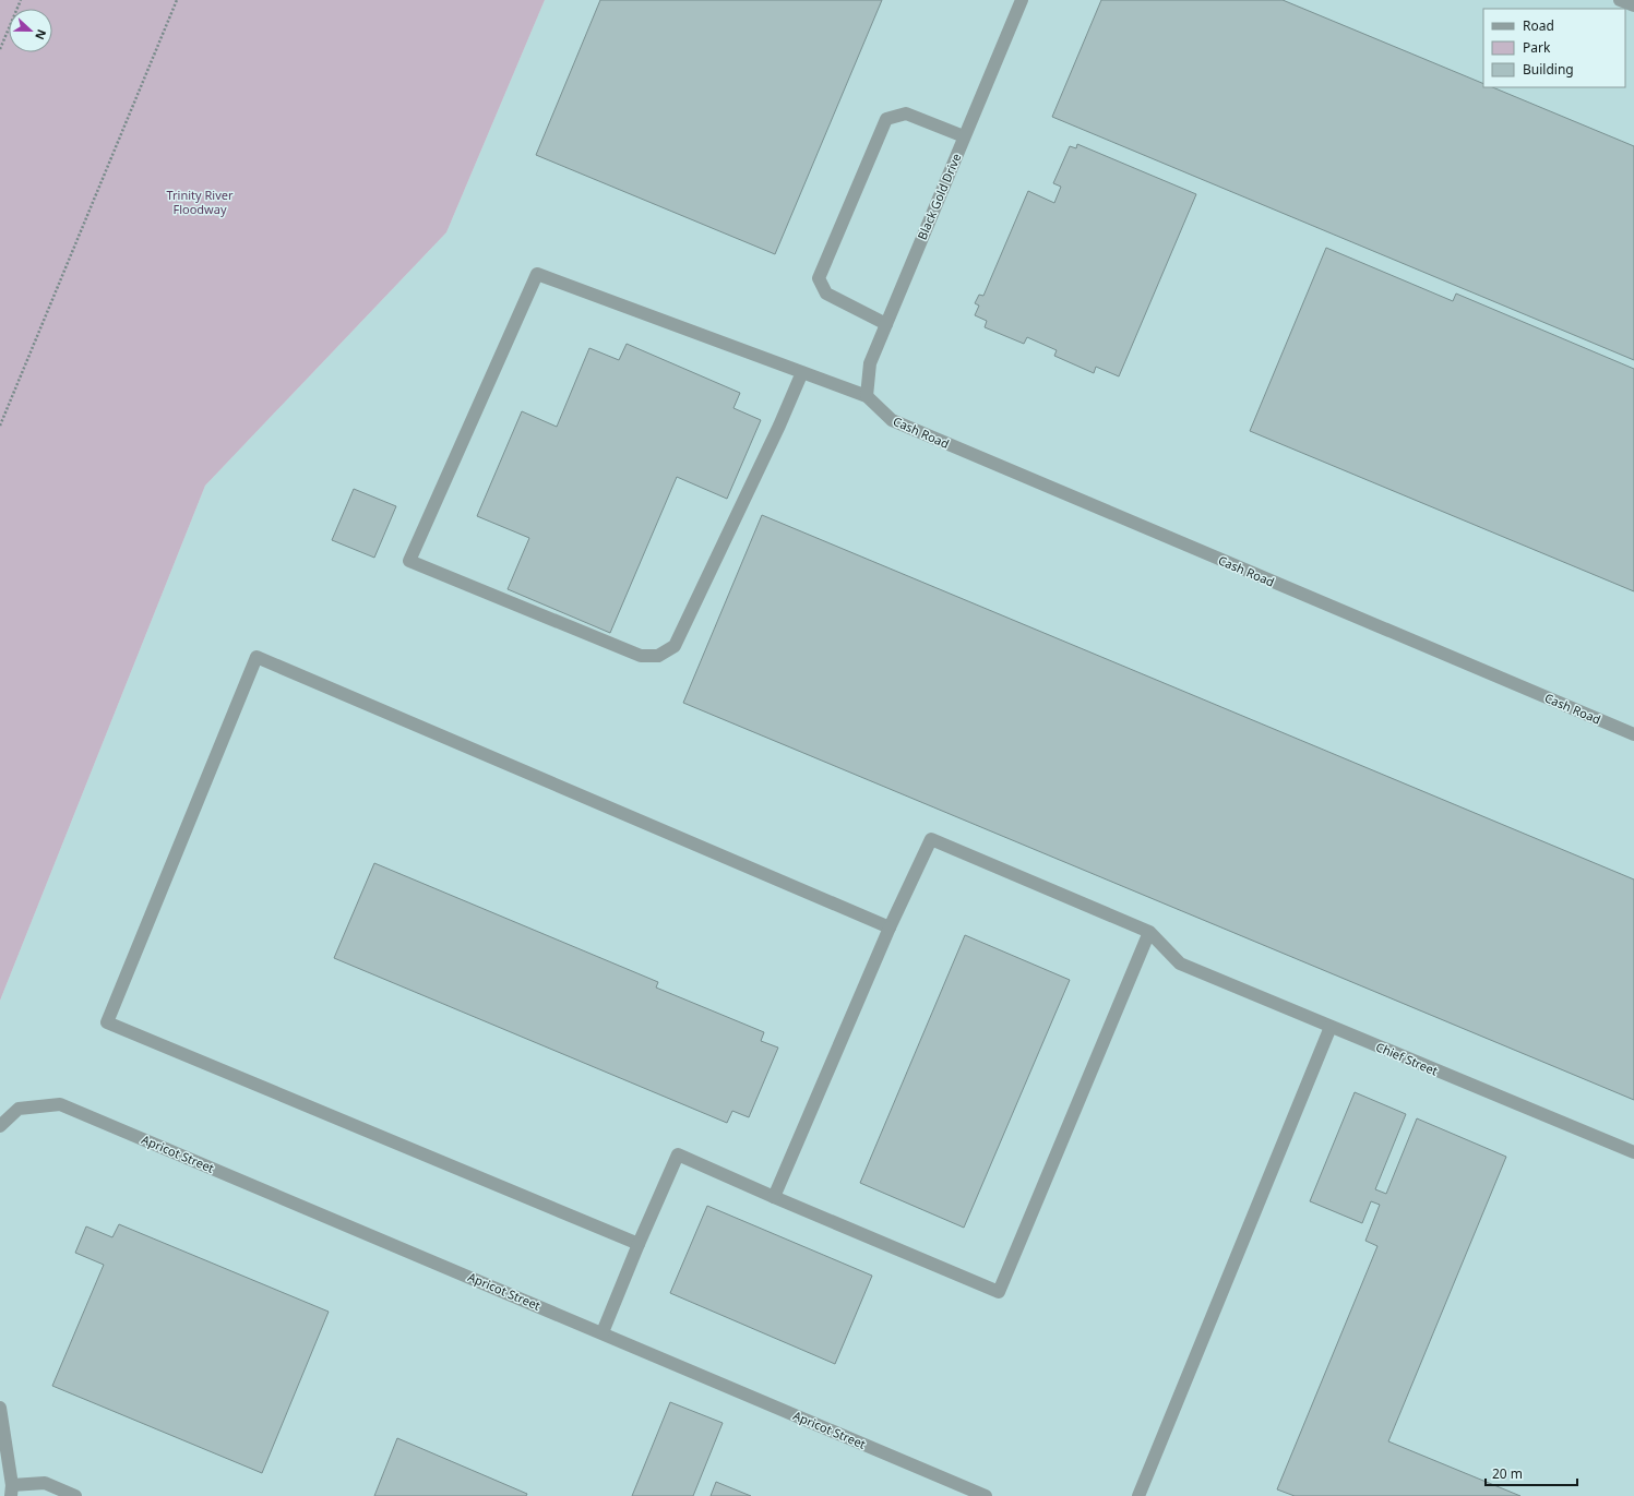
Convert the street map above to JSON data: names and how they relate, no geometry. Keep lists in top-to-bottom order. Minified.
{"streets":{"street":["Black Gold Drive","Cash Road","Chief Street","Apricot Street"]},"crossings":[["Black Gold Drive","Cash Road"]],"parks":["Trinity River Floodway"],"legend":["Road","Park","Building"],"scale_bar":"20 m","north":"right"}
